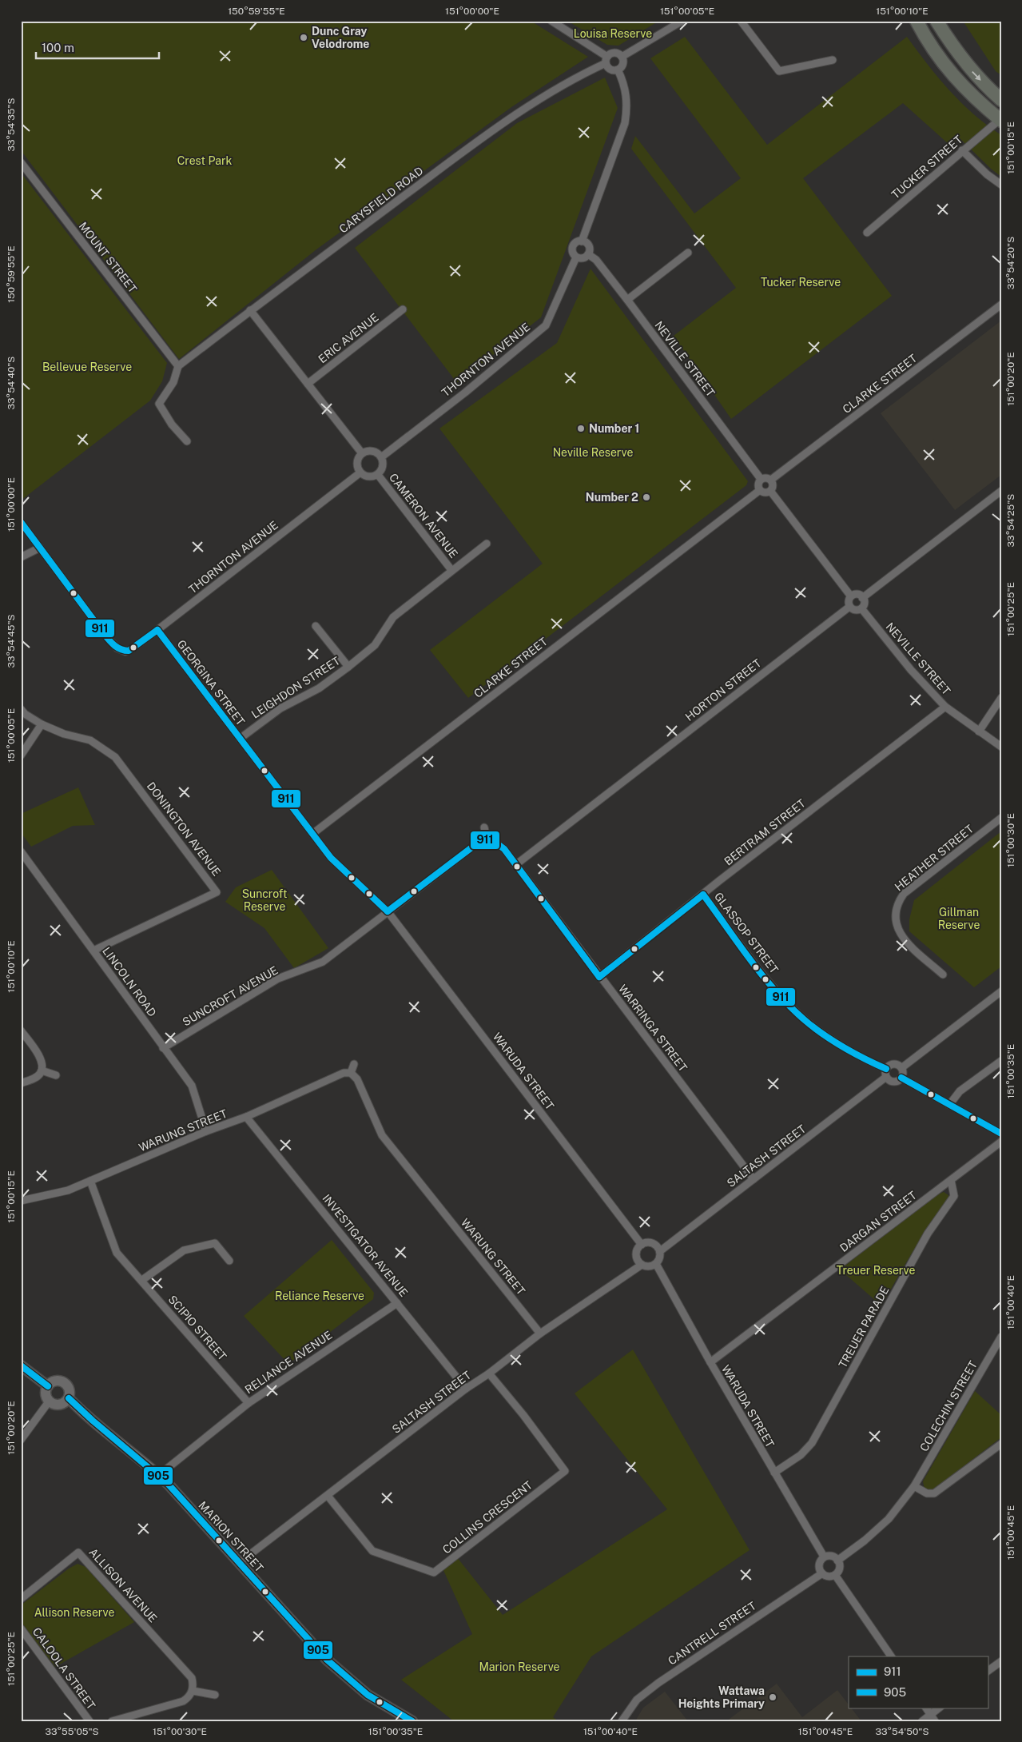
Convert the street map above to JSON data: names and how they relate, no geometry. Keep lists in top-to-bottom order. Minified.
{"streets":{"main road":["MARION STREET"],"street":["TUCKER STREET","CARYSFIELD ROAD","MOUNT STREET","ERIC AVENUE","NEVILLE STREET","THORNTON AVENUE","CLARKE STREET","CAMERON AVENUE","GEORGINA STREET","LEIGHDON STREET","HORTON STREET","DONINGTON AVENUE","BERTRAM STREET","HEATHER STREET","GLASSOP STREET","LINCOLN ROAD","SUNCROFT AVENUE","WARRINGA STREET","WARUDA STREET","WARUNG STREET","SALTASH STREET","DARGAN STREET","INVESTIGATOR AVENUE","TREUER PARADE","SCIPIO STREET","RELIANCE AVENUE","COLECHIN STREET","COLLINS CRESCENT","ALLISON AVENUE","CANTRELL STREET","CALOOLA STREET"]},"crossings":[["CARYSFIELD ROAD","MOUNT STREET"],["CARYSFIELD ROAD","THORNTON AVENUE"],["NEVILLE STREET","THORNTON AVENUE"],["NEVILLE STREET","CLARKE STREET"],["NEVILLE STREET","HORTON STREET"],["NEVILLE STREET","BERTRAM STREET"],["THORNTON AVENUE","CAMERON AVENUE"],["THORNTON AVENUE","GEORGINA STREET"],["CLARKE STREET","GEORGINA STREET"],["CAMERON AVENUE","LEIGHDON STREET"],["GEORGINA STREET","LEIGHDON STREET"],["GEORGINA STREET","SUNCROFT AVENUE"],["GEORGINA STREET","WARUDA STREET"],["HORTON STREET","WARRINGA STREET"],["DONINGTON AVENUE","LINCOLN ROAD"],["BERTRAM STREET","GLASSOP STREET"],["BERTRAM STREET","WARRINGA STREET"],["GLASSOP STREET","SALTASH STREET"],["LINCOLN ROAD","SUNCROFT AVENUE"],["LINCOLN ROAD","WARUNG STREET"],["SUNCROFT AVENUE","WARUDA STREET"],["WARRINGA STREET","SALTASH STREET"],["WARUDA STREET","SALTASH STREET"],["WARUDA STREET","DARGAN STREET"],["WARUDA STREET","TREUER PARADE"],["WARUDA STREET","CANTRELL STREET"],["WARUNG STREET","SALTASH STREET"],["WARUNG STREET","INVESTIGATOR AVENUE"],["WARUNG STREET","SCIPIO STREET"],["SALTASH STREET","INVESTIGATOR AVENUE"],["SALTASH STREET","COLLINS CRESCENT"],["SALTASH STREET","MARION STREET"],["DARGAN STREET","TREUER PARADE"],["INVESTIGATOR AVENUE","RELIANCE AVENUE"],["SCIPIO STREET","RELIANCE AVENUE"],["RELIANCE AVENUE","MARION STREET"]],"parks":["Louisa Reserve","Crest Park","Tucker Reserve","Bellevue Reserve","Neville Reserve","Suncroft Reserve","Gillman Reserve","Treuer Reserve","Reliance Reserve","Allison Reserve","Marion Reserve"],"places":["Dunc Gray Velodrome","Number 1","Number 2","Wattawa Heights Primary"],"lines":["transit line 911","transit line 905"],"legend":["911","905"],"scale_bar":"100 m","coordinates":["150°59'55\"E","151°00'00\"E","151°00'05\"E","151°00'10\"E","33°54'35\"S","151°00'15\"E","33°54'20\"S","151°00'20\"E","33°54'40\"S","33°54'25\"S","151°00'25\"E","33°54'45\"S","151°00'30\"E","151°00'35\"E","151°00'40\"E","151°00'45\"E","33°55'05\"S","33°54'50\"S"]}
